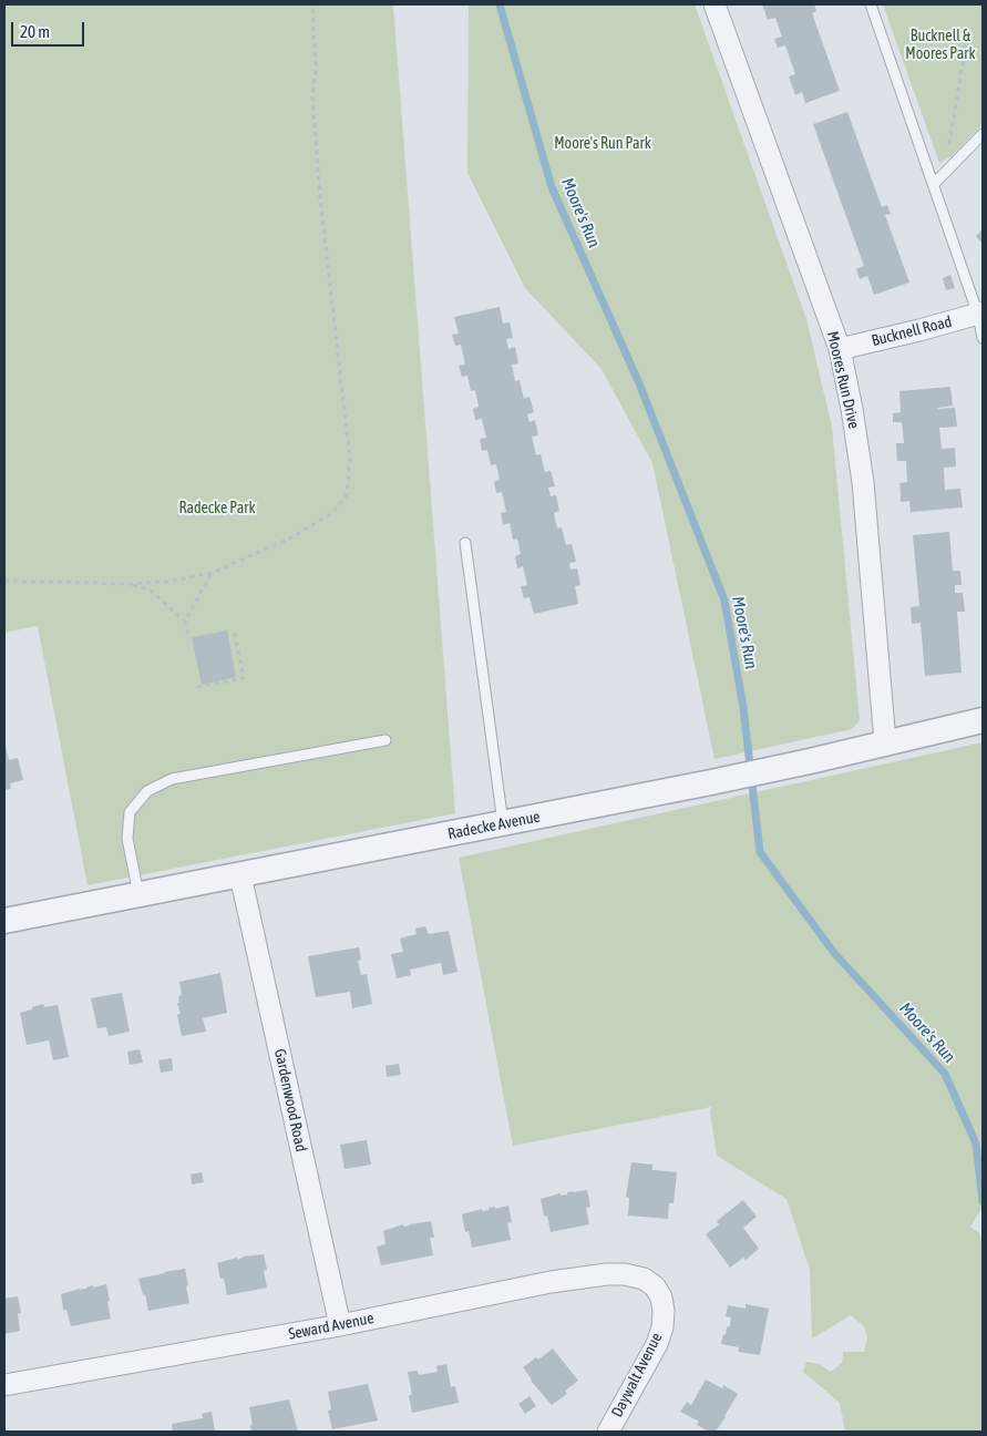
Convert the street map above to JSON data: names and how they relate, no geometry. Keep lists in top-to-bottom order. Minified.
{"streets":{"street":["Bucknell Road","Moores Run Drive","Radecke Avenue","Gardenwood Road","Seward Avenue","Daywalt Avenue"]},"crossings":[["Bucknell Road","Moores Run Drive"],["Moores Run Drive","Radecke Avenue"],["Radecke Avenue","Gardenwood Road"],["Gardenwood Road","Seward Avenue"],["Seward Avenue","Daywalt Avenue"]],"water":["Moore's Run"],"parks":["Bucknell & Moores Park","Moore's Run Park","Radecke Park"],"scale_bar":"20 m"}
